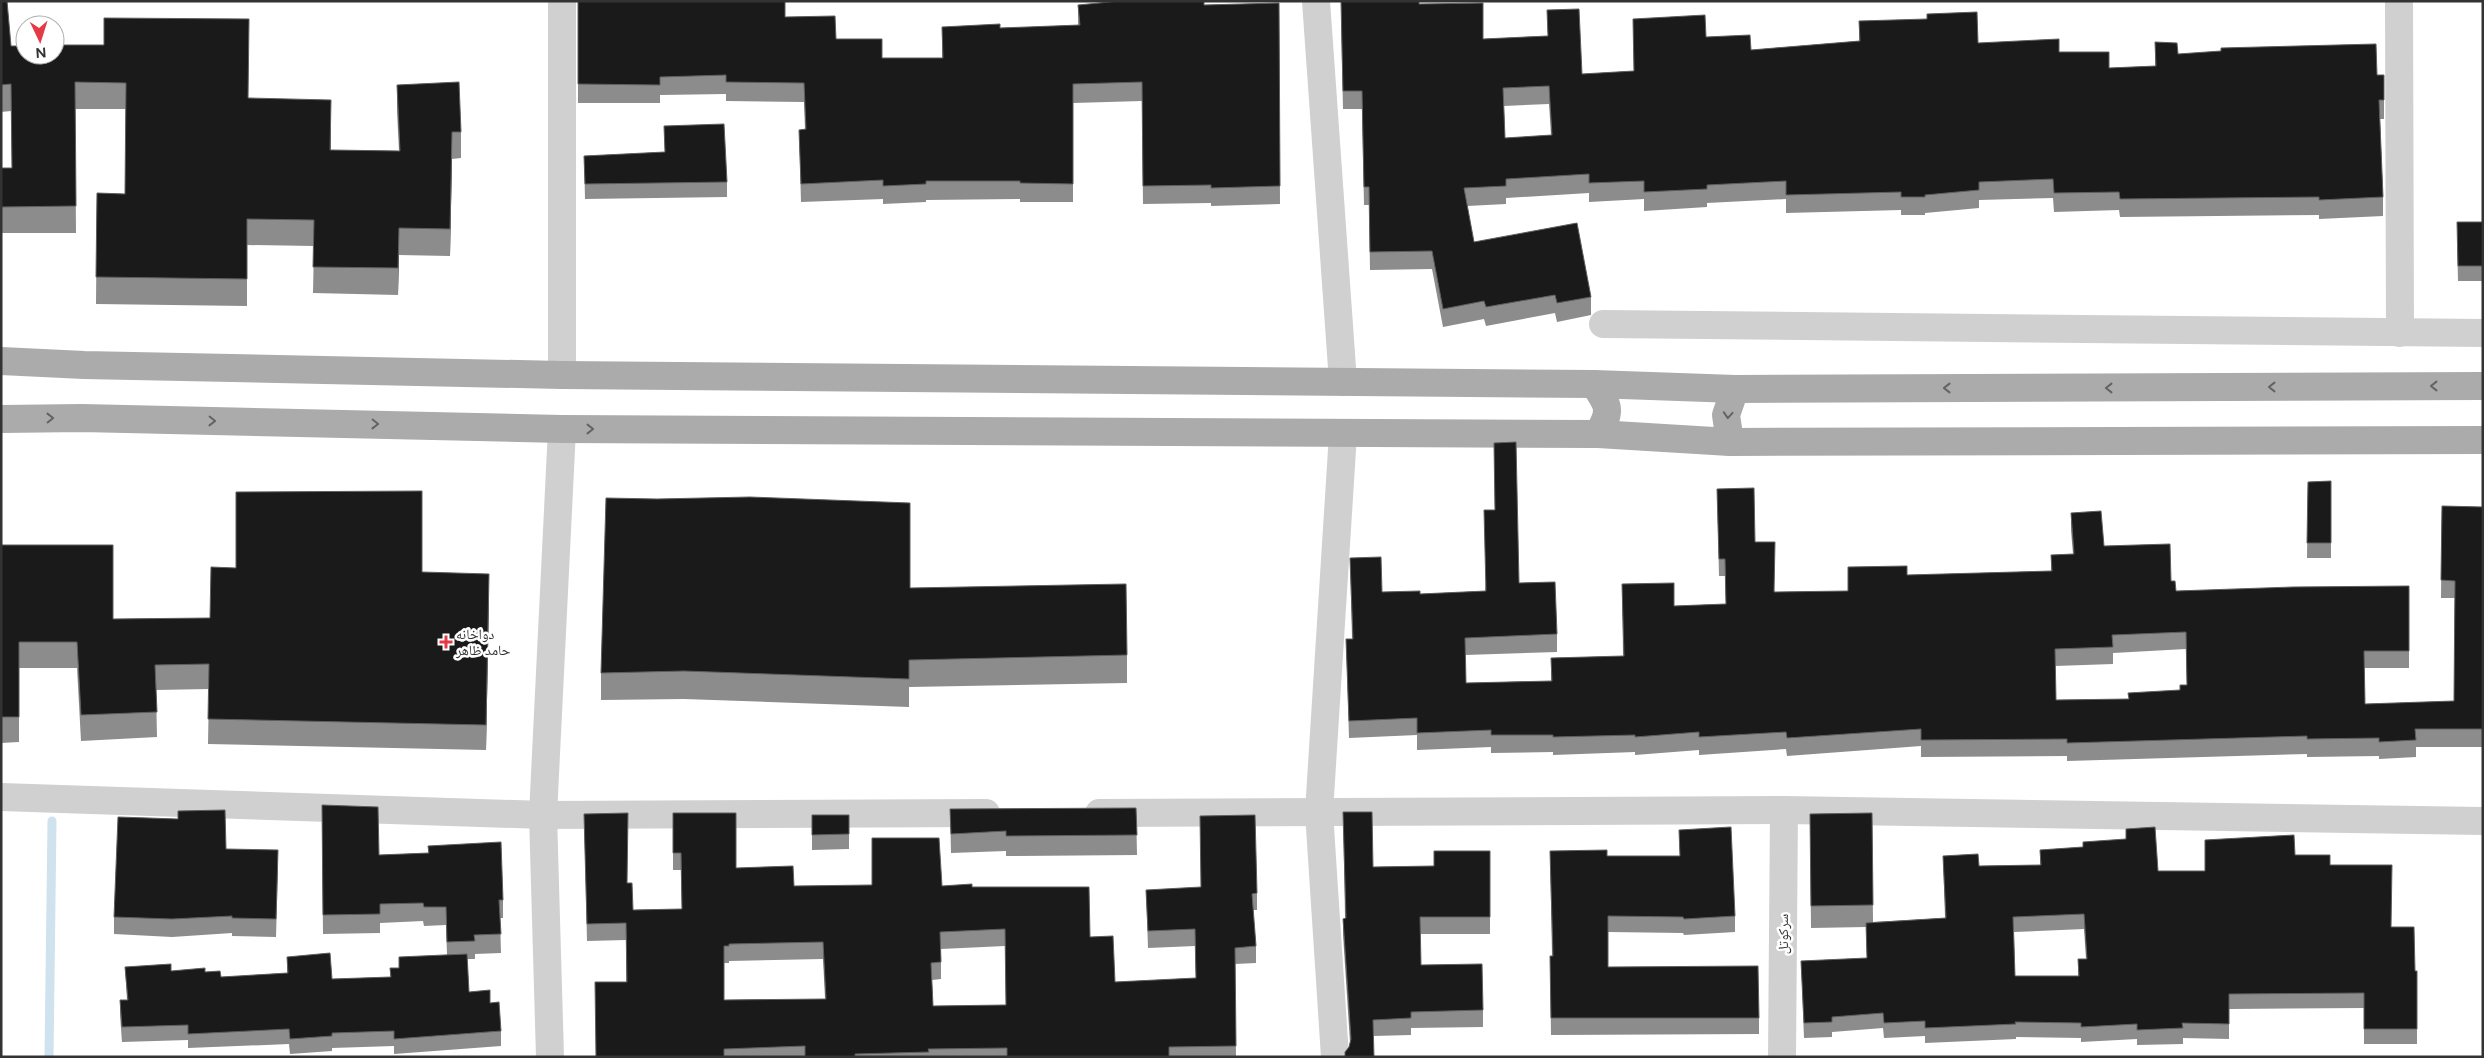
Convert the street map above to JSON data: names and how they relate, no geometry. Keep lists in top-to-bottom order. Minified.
{"streets":{"street":["سرکوتل"]},"places":{"health":["دواخانه حامد ظاهر"]},"north":"bottom"}
